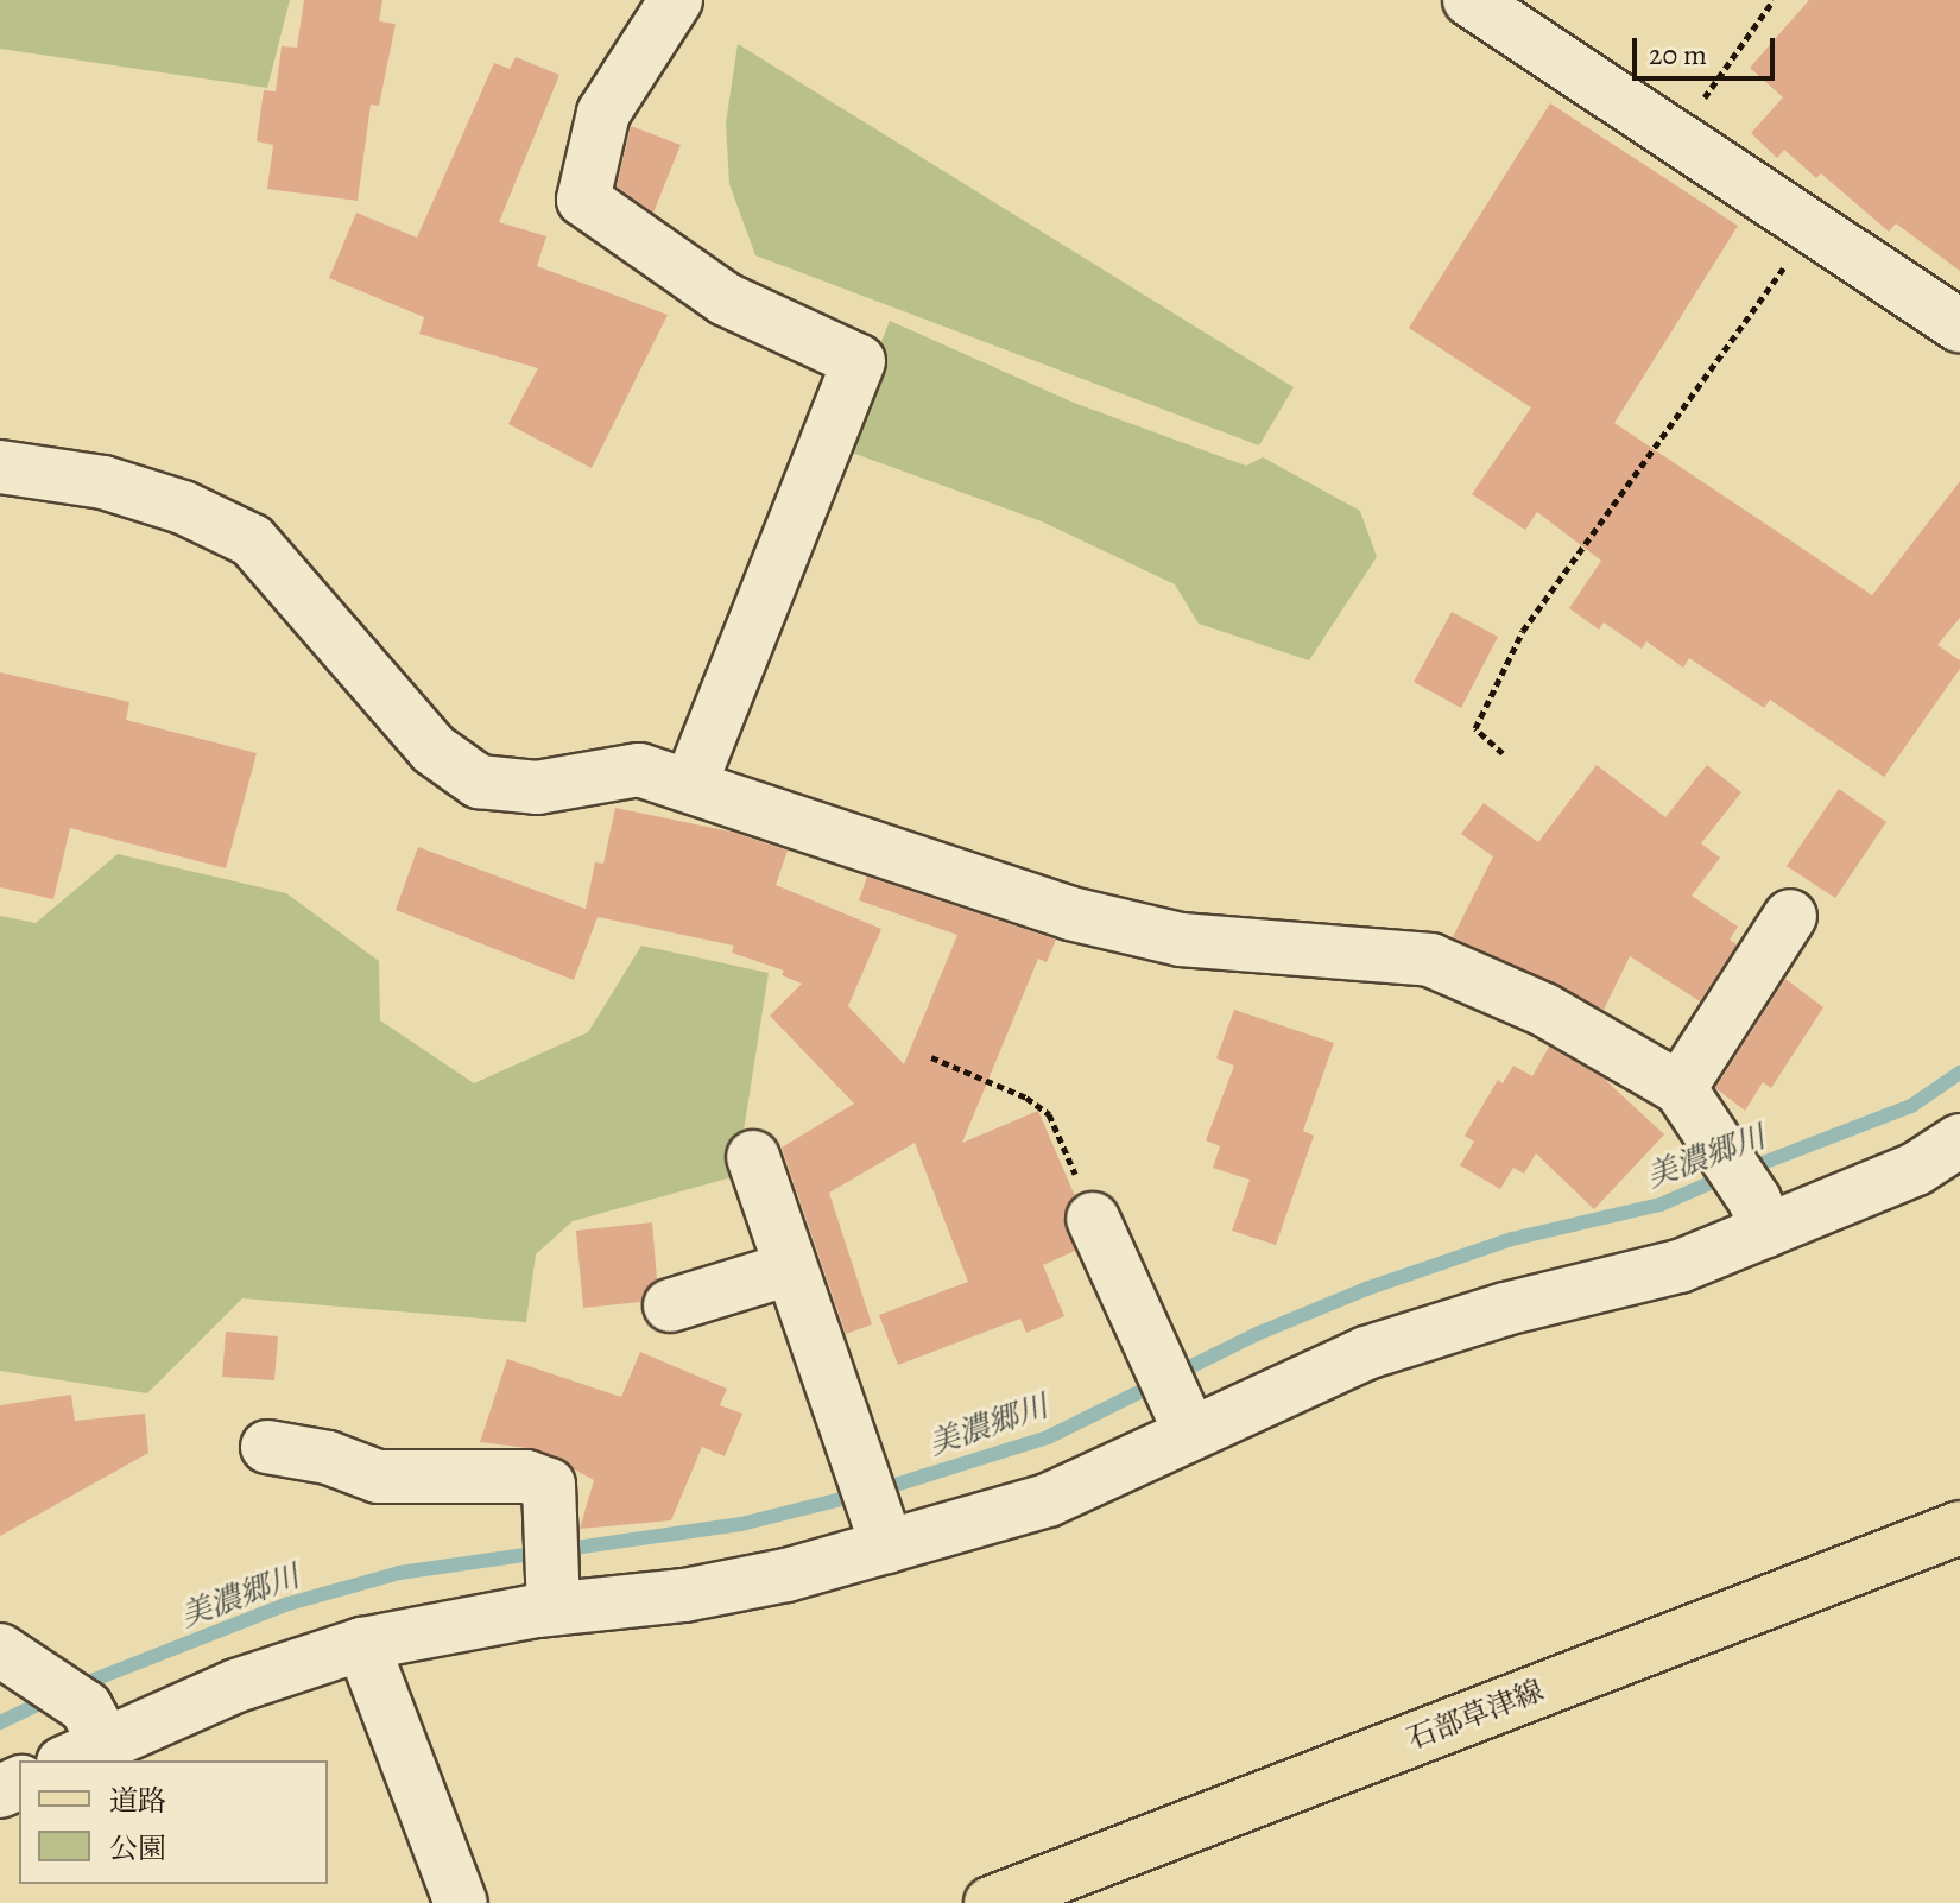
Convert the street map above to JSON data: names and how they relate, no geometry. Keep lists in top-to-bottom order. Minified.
{"streets":{"main road":["石部草津線"]},"water":["美濃郷川"],"legend":["道路","公園"],"scale_bar":"20 m"}
